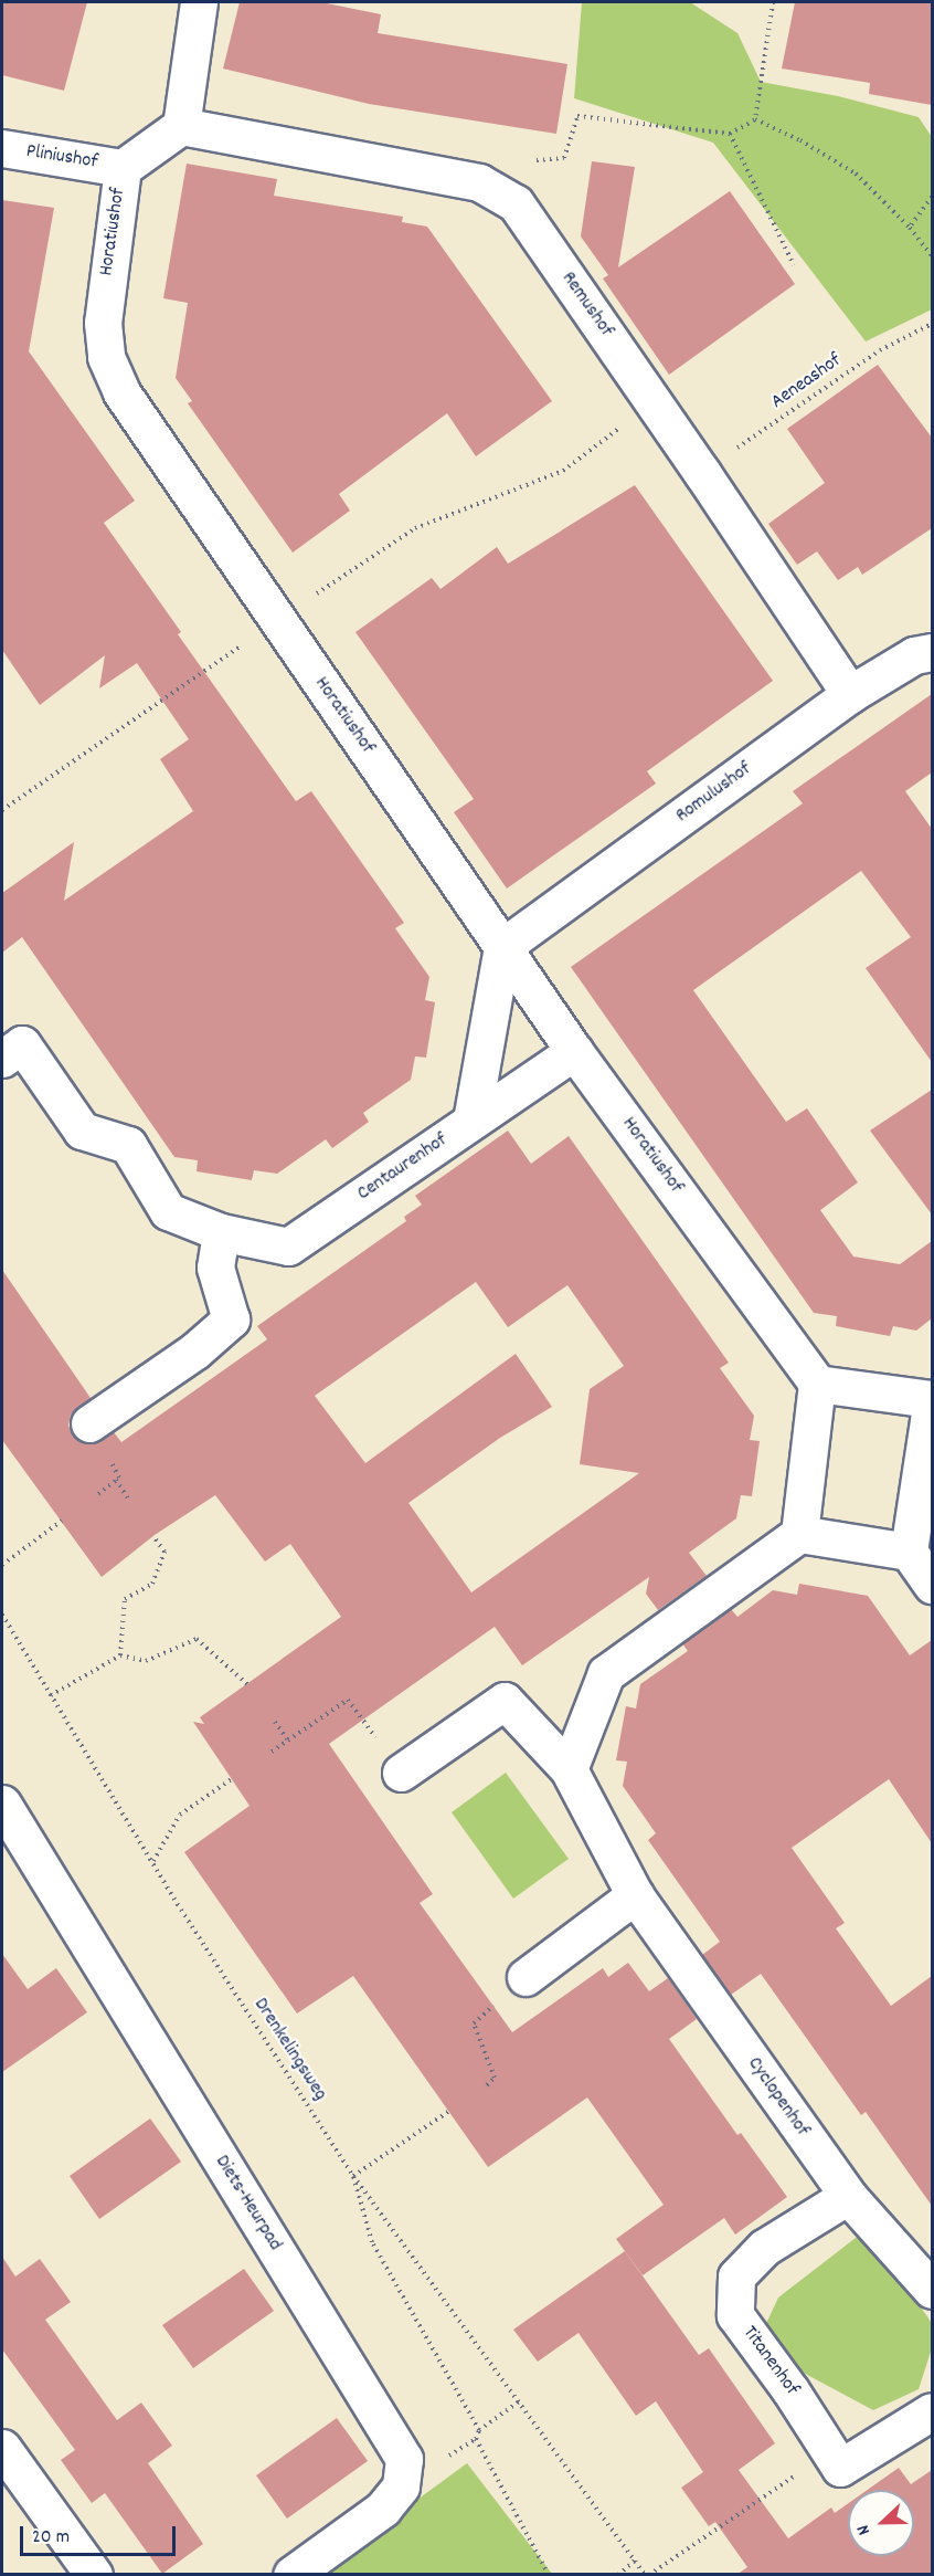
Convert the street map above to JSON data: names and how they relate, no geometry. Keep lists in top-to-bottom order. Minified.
{"streets":{"street":["Pliniushof","Horatiushof","Remushof","Romulushof","Centaurenhof","Cyclopenhof","Diets-Heurpad","Titanenhof"],"path":["Aeneashof","Drenkelingsweg"]},"crossings":[["Pliniushof","Horatiushof"],["Horatiushof","Remushof"],["Horatiushof","Romulushof"],["Horatiushof","Centaurenhof"],["Remushof","Aeneashof"],["Remushof","Romulushof"],["Cyclopenhof","Titanenhof"]],"scale_bar":"20 m","north":"left"}
